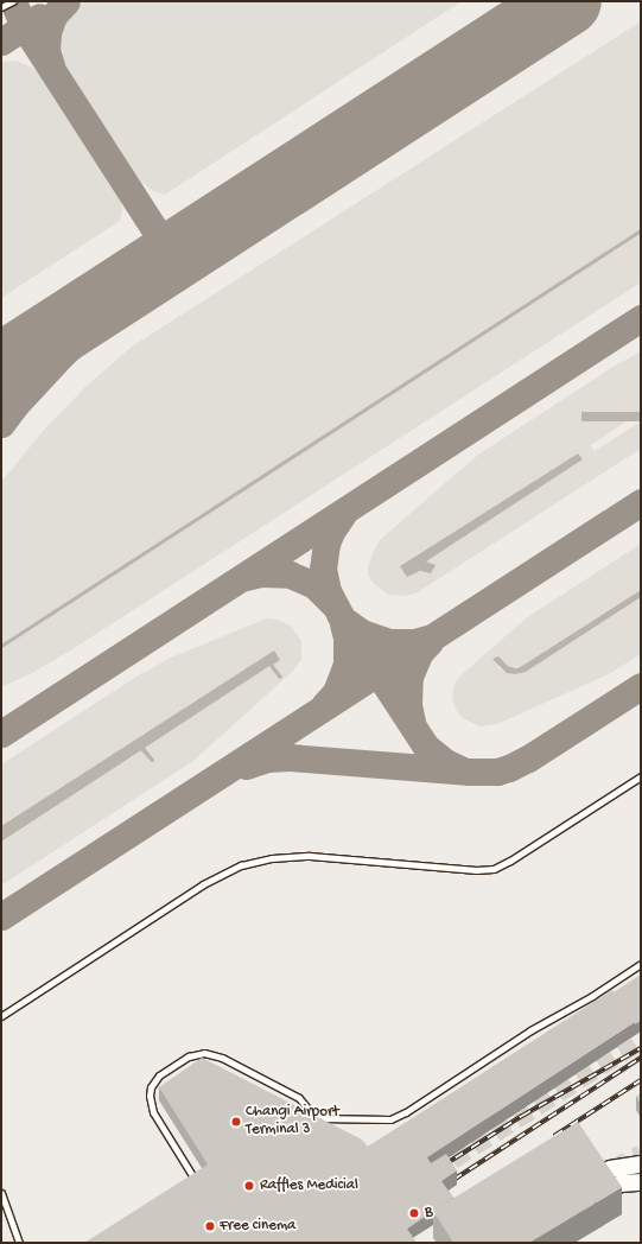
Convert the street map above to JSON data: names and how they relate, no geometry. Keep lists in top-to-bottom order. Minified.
{"places":["Changi Airport Terminal 3","Raffles Medicial","B","Free cinema"]}
